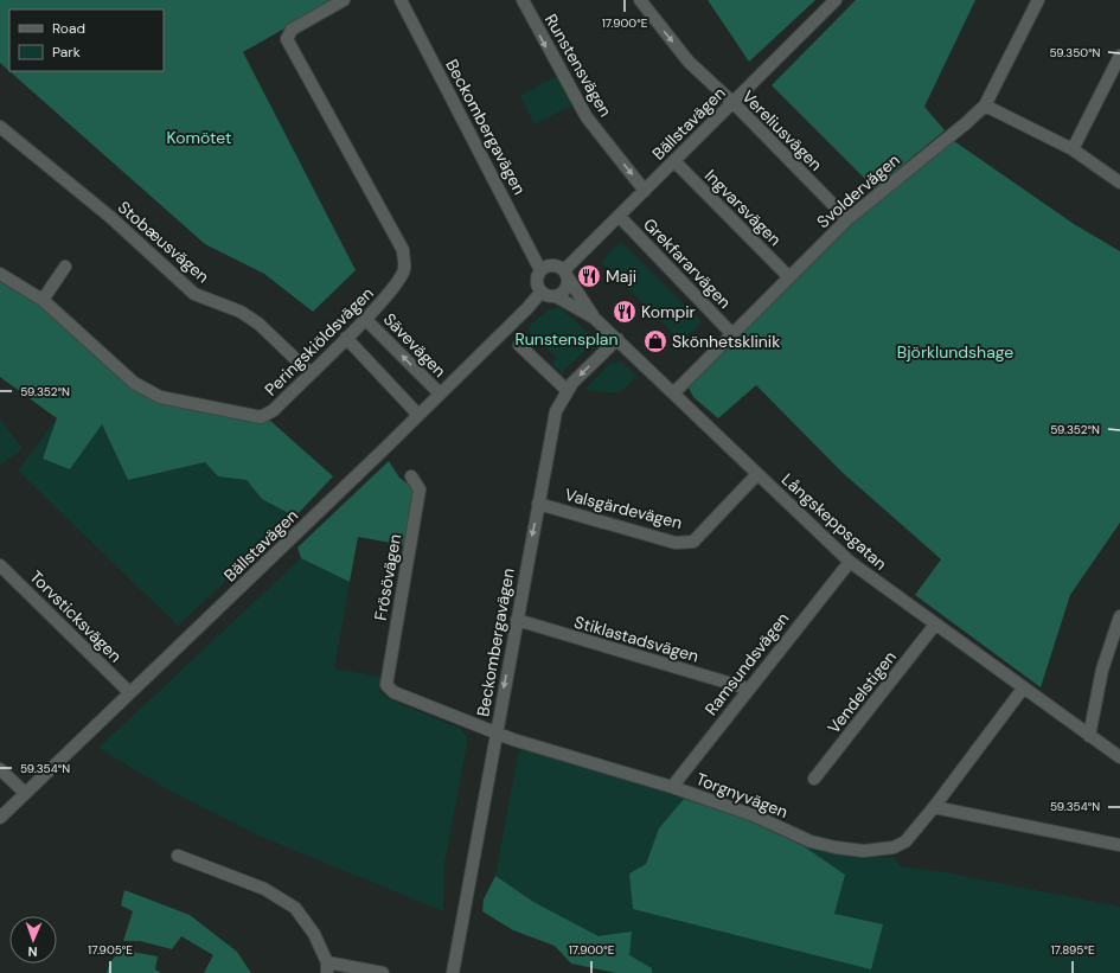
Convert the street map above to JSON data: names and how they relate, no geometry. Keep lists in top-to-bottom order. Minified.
{"streets":{"street":["Runstensvägen","Bällstavägen","Beckombergavägen","Vereliusvägen","Svoldervägen","Ingvarsvägen","Stobæusvägen","Grekfararvägen","Peringskiöldsvägen","Sävevägen","Valsgärdevägen","Långskeppsgatan","Frösövägen","Torvsticksvägen","Stiklastadsvägen","Ramsundsvägen","Vendelstigen","Torgnyvägen"]},"crossings":[["Runstensvägen","Bällstavägen"],["Bällstavägen","Beckombergavägen"],["Bällstavägen","Vereliusvägen"],["Bällstavägen","Ingvarsvägen"],["Bällstavägen","Grekfararvägen"],["Bällstavägen","Sävevägen"],["Bällstavägen","Långskeppsgatan"],["Bällstavägen","Torvsticksvägen"],["Beckombergavägen","Valsgärdevägen"],["Beckombergavägen","Långskeppsgatan"],["Beckombergavägen","Stiklastadsvägen"],["Beckombergavägen","Torgnyvägen"],["Vereliusvägen","Svoldervägen"],["Svoldervägen","Ingvarsvägen"],["Svoldervägen","Grekfararvägen"],["Svoldervägen","Långskeppsgatan"],["Stobæusvägen","Peringskiöldsvägen"],["Peringskiöldsvägen","Sävevägen"],["Valsgärdevägen","Långskeppsgatan"],["Långskeppsgatan","Ramsundsvägen"],["Långskeppsgatan","Vendelstigen"],["Långskeppsgatan","Torgnyvägen"],["Frösövägen","Torgnyvägen"],["Stiklastadsvägen","Ramsundsvägen"],["Ramsundsvägen","Torgnyvägen"]],"one_way":["Runstensvägen","Vereliusvägen"],"parks":["Komötet","Runstensplan","Björklundshage"],"places":{"restaurant":["Maji","Kompir"],"shop":["Skönhetsklinik"]},"legend":["Road","Park"],"north":"bottom","coordinates":["17.900°E","59.350°N","59.352°N","59.354°N","17.905°E","17.895°E"]}
